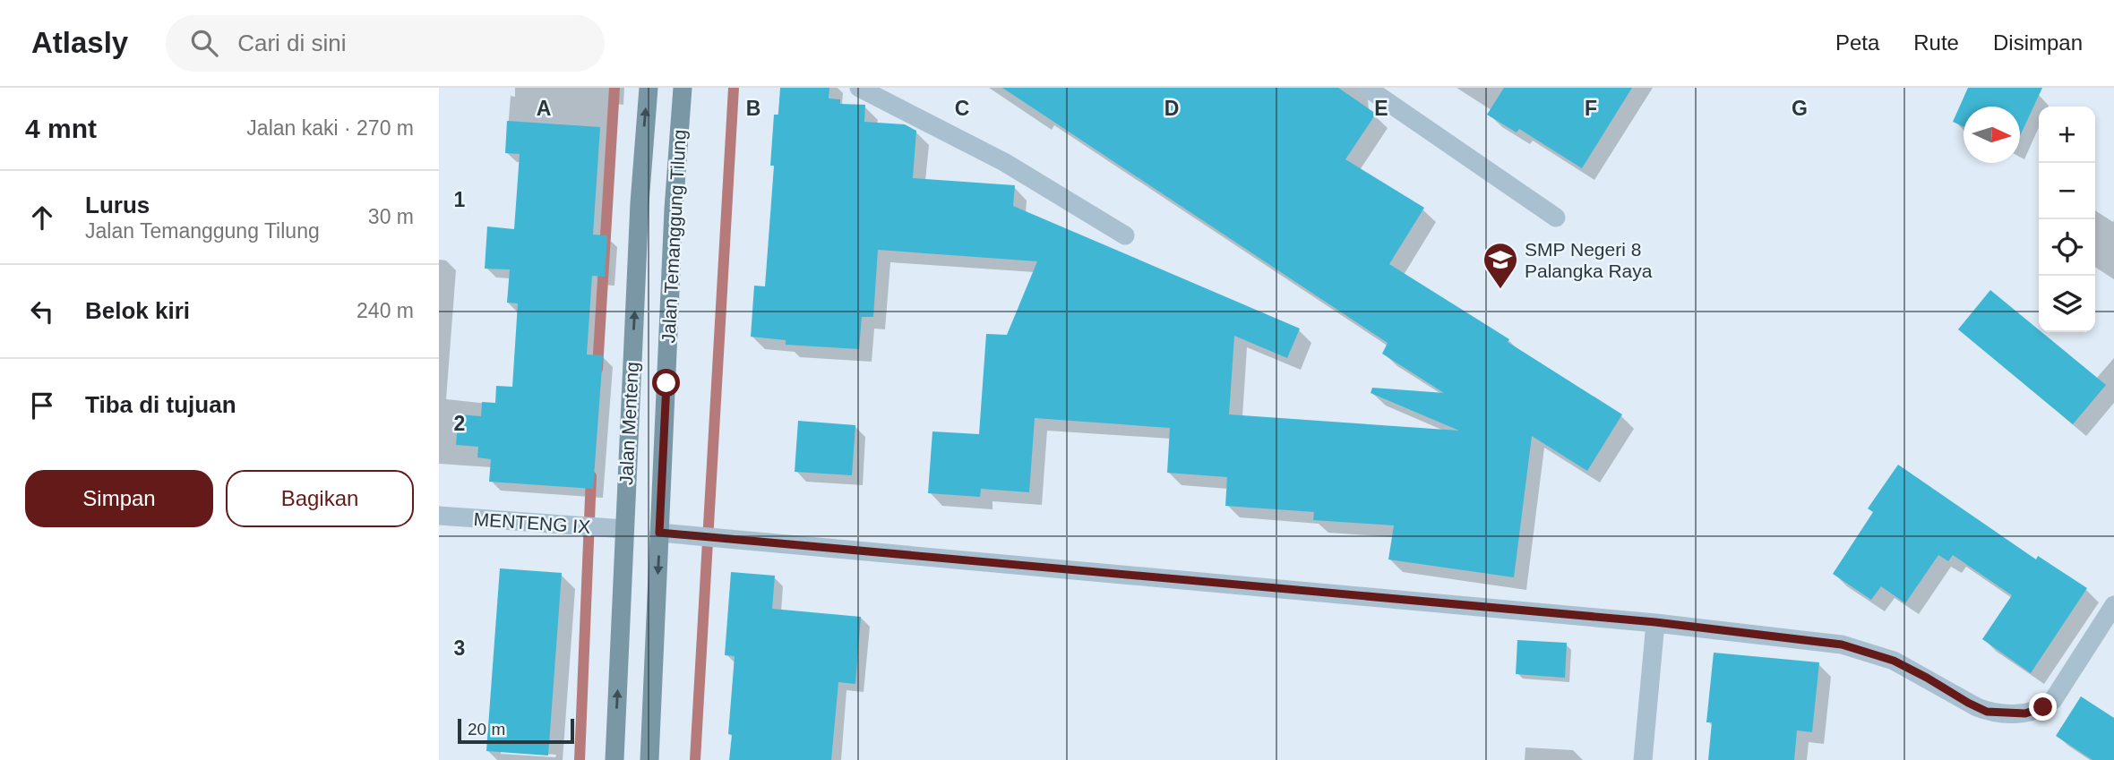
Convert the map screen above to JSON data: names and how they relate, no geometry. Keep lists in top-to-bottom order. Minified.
{"streets":{"street":["Jalan Temanggung Tilung","Jalan Menteng","MENTENG IX"]},"crossings":[["Jalan Menteng","MENTENG IX"]],"one_way":["Jalan Menteng"],"places":{"school or university":["SMP Negeri 8 Palangka Raya"]},"scale_bar":"20 m","north":"right","page":{"header":"Atlasly","search":"Cari di sini","nav":["Peta","Rute","Disimpan"],"heading":["4 mnt","Jalan kaki · 270 m"],"map_buttons":["+","−"],"list":[["Lurus","Jalan Temanggung Tilung","30 m"],["Belok kiri","240 m"],"Tiba di tujuan"],"buttons":["Simpan","Bagikan"],"scale":"20 m"},"grid":{"columns":["A","B","C","D","E","F","G"],"rows":["1","2","3"]}}
